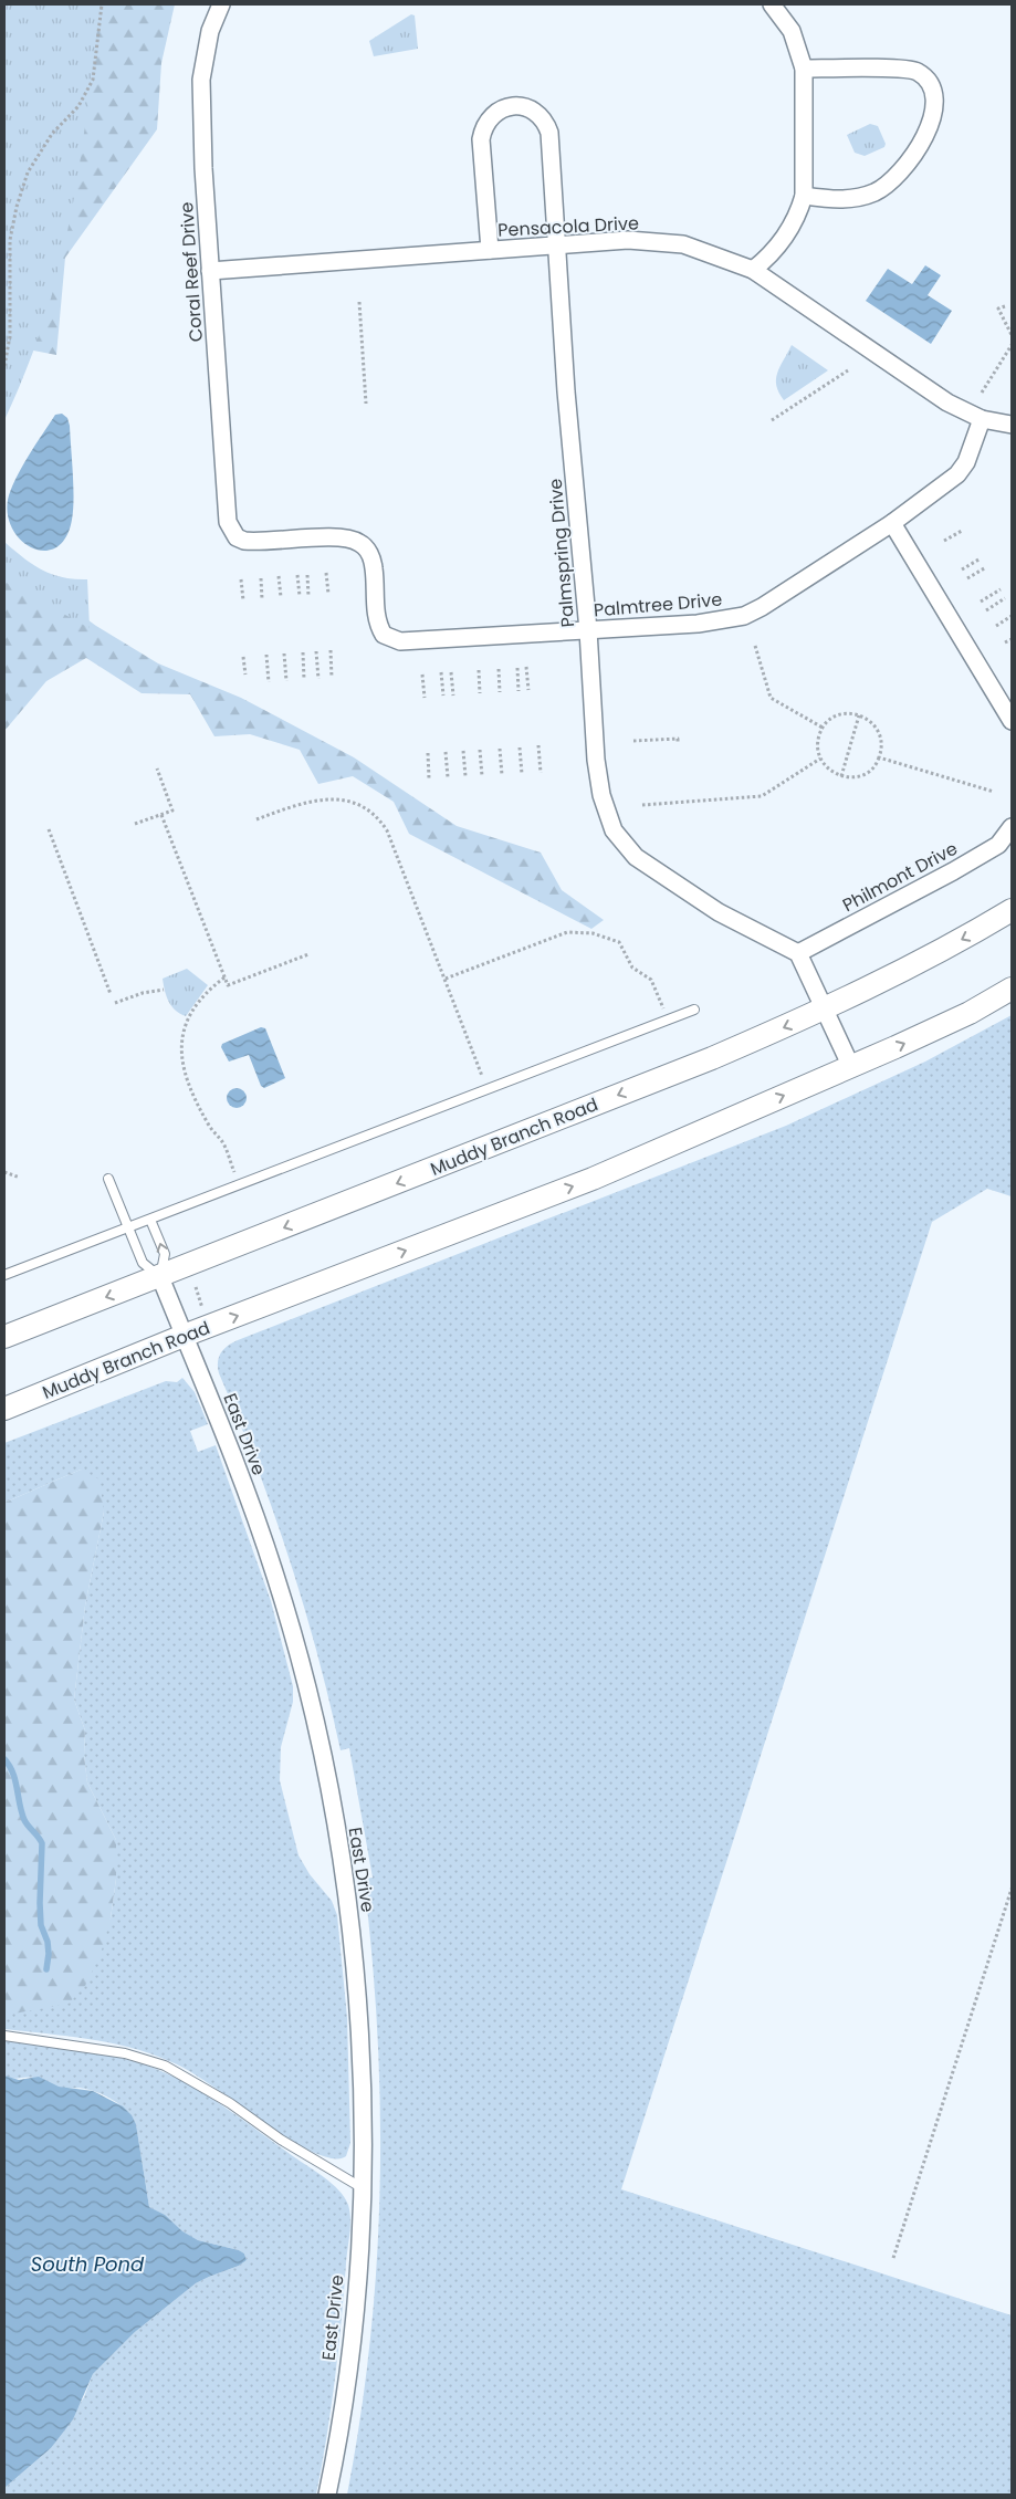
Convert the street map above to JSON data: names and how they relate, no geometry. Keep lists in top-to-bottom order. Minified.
{"streets":{"main road":["Muddy Branch Road"],"street":["Pensacola Drive","Coral Reef Drive","Palmspring Drive","Palmtree Drive","Philmont Drive","East Drive"]},"crossings":[["Pensacola Drive","Coral Reef Drive"],["Pensacola Drive","Palmspring Drive"],["Pensacola Drive","Palmtree Drive"],["Coral Reef Drive","Palmtree Drive"],["Palmspring Drive","Palmtree Drive"],["Palmspring Drive","Philmont Drive"],["Muddy Branch Road","East Drive"]],"water":["South Pond"]}
